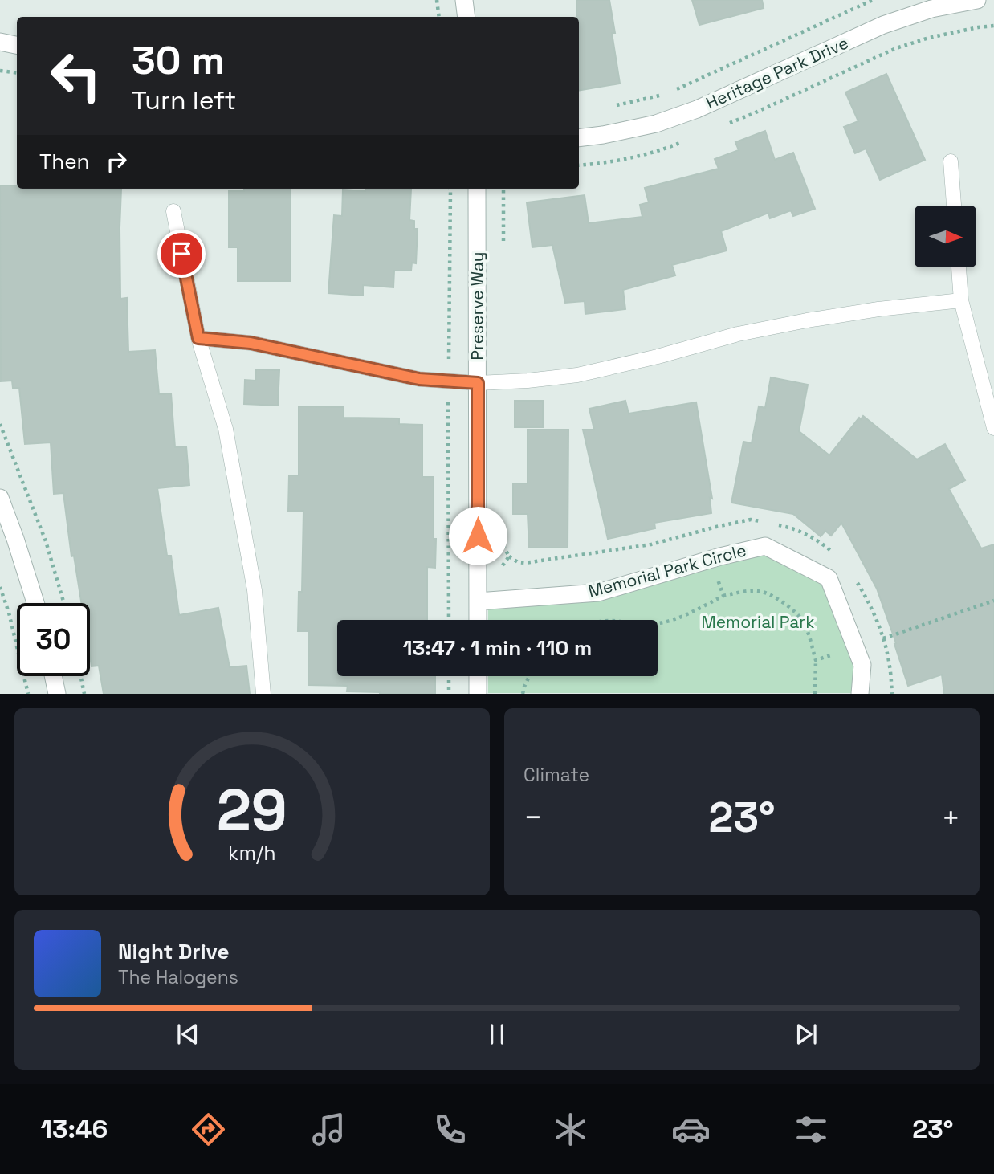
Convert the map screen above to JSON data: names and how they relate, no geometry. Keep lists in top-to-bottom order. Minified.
{"streets":{"street":["Heritage Park Drive","Preserve Way","Memorial Park Circle"]},"crossings":[["Preserve Way","Memorial Park Circle"]],"parks":["Memorial Park"],"north":"right","page":{"turn":["30 m","Turn left"],"then":"Then","limit":"30","trip":"13:47 · 1 min · 110 m","tile":"Climate","heat":["−","23°","+"],"song":["Night Drive","The Halogens"],"tabs":["13:46","23°"],"gauge":["29","km/h"]}}
